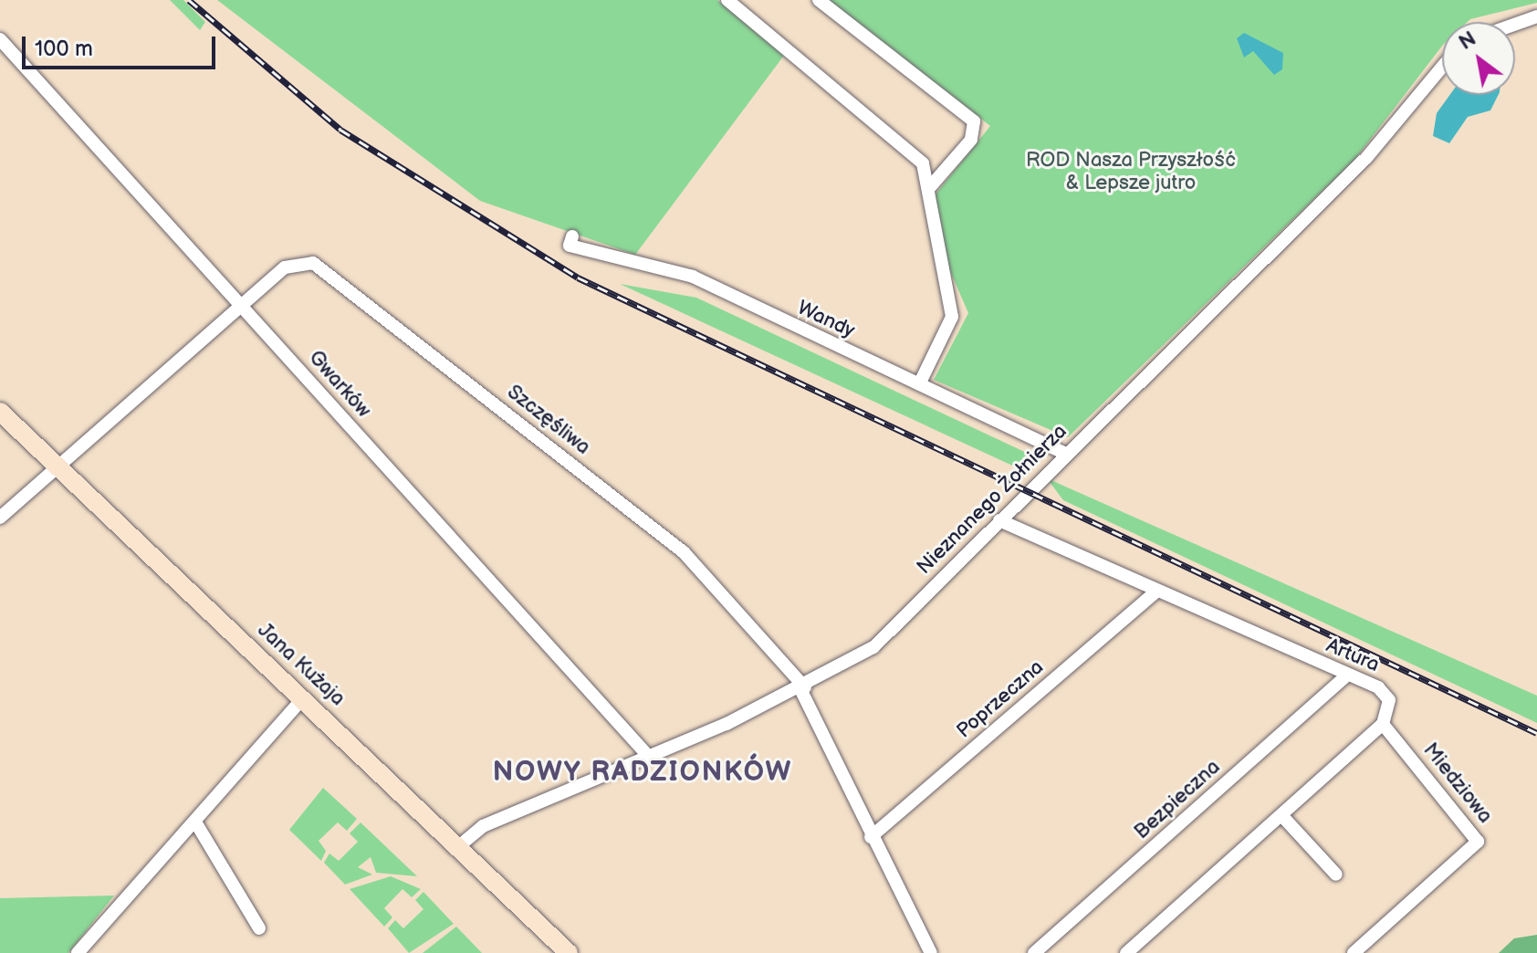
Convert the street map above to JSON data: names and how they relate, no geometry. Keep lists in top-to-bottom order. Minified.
{"streets":{"street":["Wandy","Gwarków","Szczęśliwa","Nieznanego Żołnierza","Artura","Jana Kużaja","Poprzeczna","Miedziowa","Bezpieczna"]},"crossings":[["Wandy","Nieznanego Żołnierza"],["Gwarków","Szczęśliwa"],["Gwarków","Nieznanego Żołnierza"],["Szczęśliwa","Nieznanego Żołnierza"],["Szczęśliwa","Poprzeczna"],["Nieznanego Żołnierza","Artura"],["Nieznanego Żołnierza","Jana Kużaja"],["Artura","Poprzeczna"],["Artura","Miedziowa"],["Artura","Bezpieczna"]],"districts":["NOWY RADZIONKÓW"],"parks":["ROD Nasza Przyszłość & Lepsze jutro"],"scale_bar":"100 m","north":"top left"}
